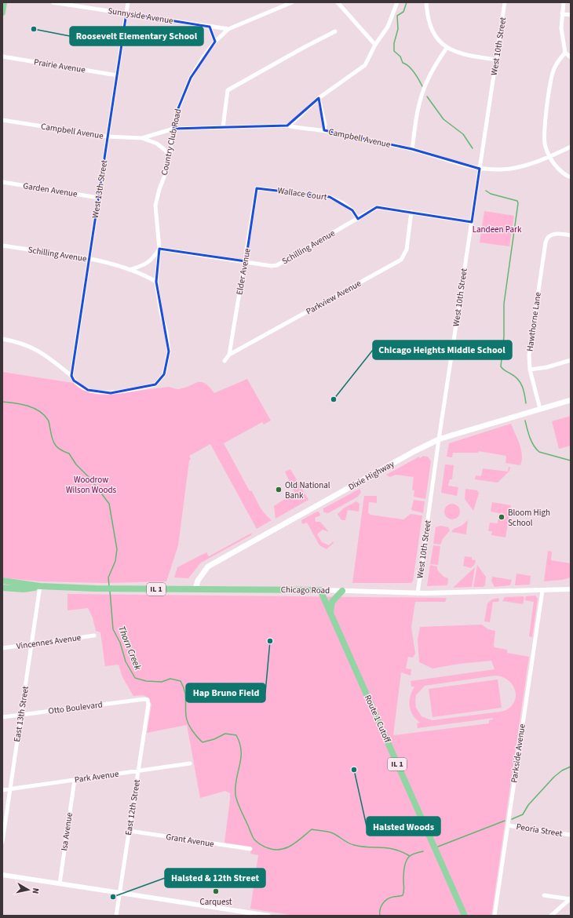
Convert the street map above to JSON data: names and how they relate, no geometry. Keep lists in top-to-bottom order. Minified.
{"streets":{"main road":["Dixie Highway","IL 1","Chicago Road","Route 1 Cutoff"],"street":["Sunnyside Avenue","West 10th Street","Prairie Avenue","Campbell Avenue","Country Club Road","West 13th Street","Garden Avenue","Wallace Court","Schilling Avenue","Elder Avenue","Parkview Avenue","Hawthorne Lane","Vincennes Avenue","Otto Boulevard","East 13th Street","Parkside Avenue","Park Avenue","East 12th Street","Peoria Street","Isa Avenue","Grant Avenue"]},"crossings":[["Sunnyside Avenue","Country Club Road"],["Sunnyside Avenue","West 13th Street"],["West 10th Street","Campbell Avenue"],["West 10th Street","Schilling Avenue"],["West 10th Street","Dixie Highway"],["West 10th Street","Chicago Road"],["Prairie Avenue","West 13th Street"],["Campbell Avenue","Country Club Road"],["Campbell Avenue","West 13th Street"],["Country Club Road","West 13th Street"],["Country Club Road","Schilling Avenue"],["West 13th Street","Garden Avenue"],["West 13th Street","Schilling Avenue"],["Wallace Court","Schilling Avenue"],["Wallace Court","Elder Avenue"],["Schilling Avenue","Elder Avenue"],["Schilling Avenue","Parkview Avenue"],["Elder Avenue","Parkview Avenue"],["Hawthorne Lane","Dixie Highway"],["Dixie Highway","Chicago Road"],["Chicago Road","East 13th Street"],["Chicago Road","Route 1 Cutoff"],["Chicago Road","Parkside Avenue"],["Vincennes Avenue","East 13th Street"],["Otto Boulevard","East 13th Street"],["Otto Boulevard","East 12th Street"],["East 13th Street","Park Avenue"],["Parkside Avenue","Peoria Street"],["Park Avenue","East 12th Street"],["Park Avenue","Isa Avenue"],["East 12th Street","Grant Avenue"]],"water":["Thorn Creek"],"parks":["Landeen Park","Woodrow Wilson Woods"],"places":["Roosevelt Elementary School","Chicago Heights Middle School","Old National Bank","Bloom High School","Hap Bruno Field","Halsted Woods","Carquest","Halsted & 12th Street"],"north":"right"}
